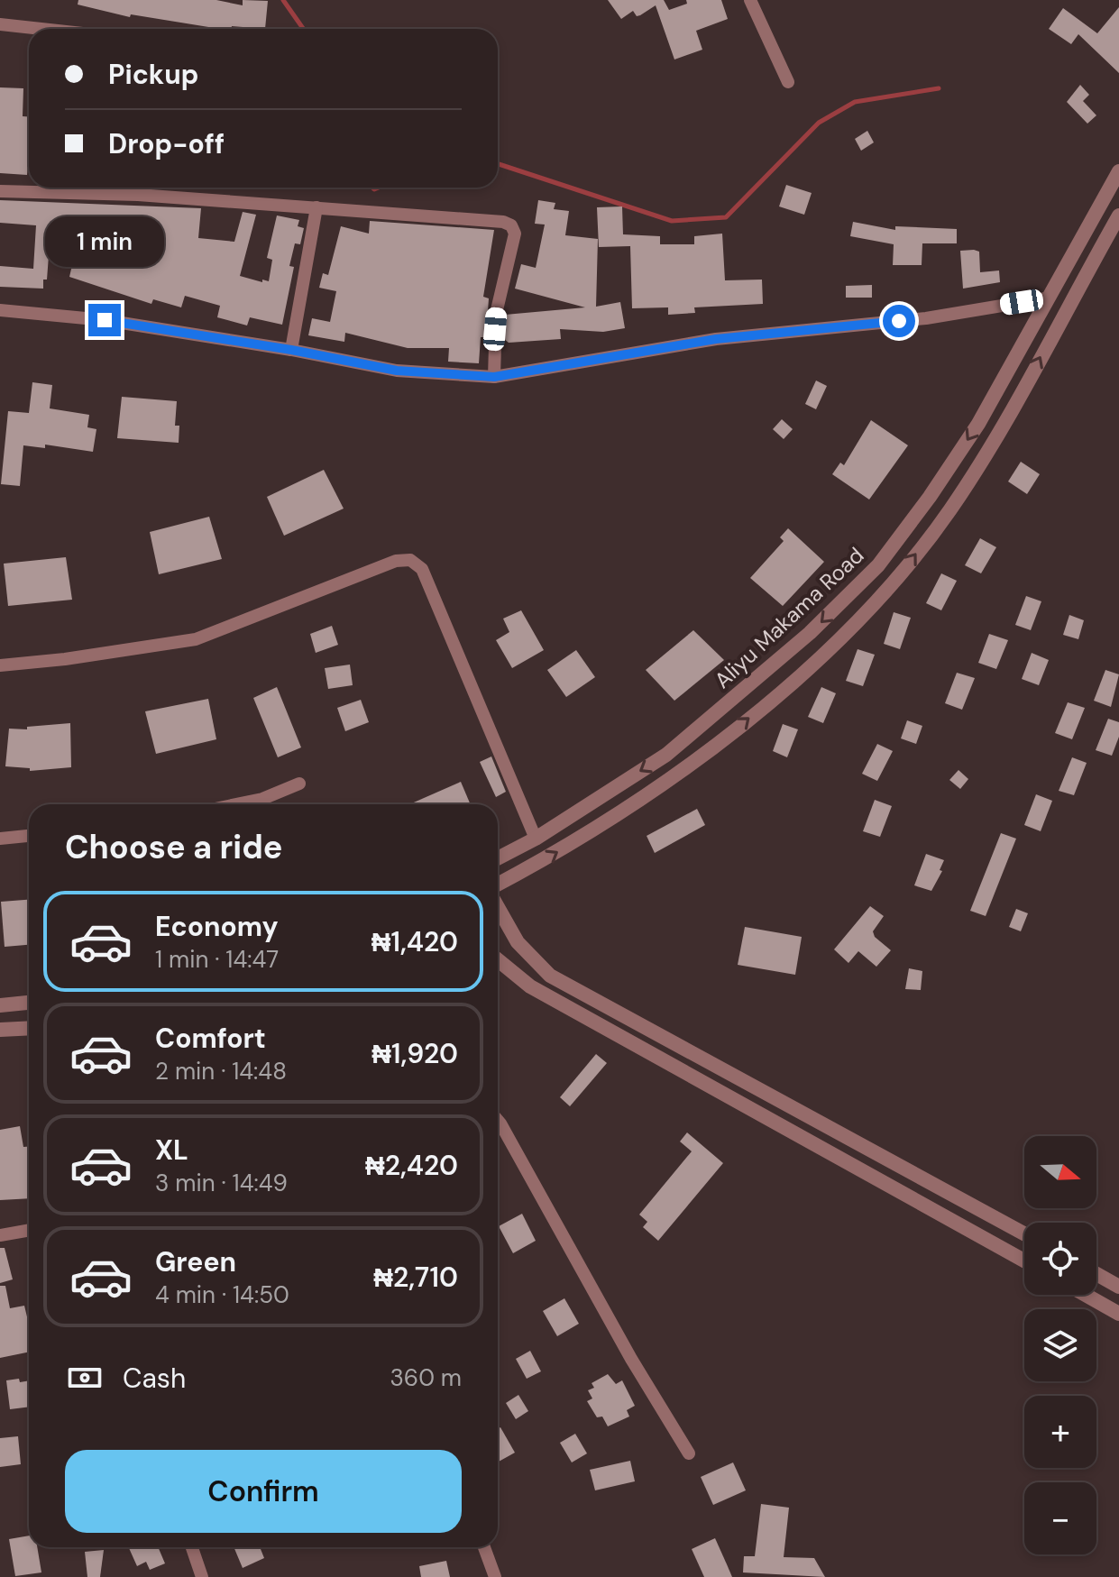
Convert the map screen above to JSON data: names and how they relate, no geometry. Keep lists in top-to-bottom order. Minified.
{"streets":{"street":["Aliyu Makama Road"]},"north":"right","page":{"banner":["Pickup","Drop-off"],"bubble":"1 min","heading":"Choose a ride","list":[{"name":"Economy","note":"1 min · 14:47","value":"₦1,420"},{"name":"Comfort","note":"2 min · 14:48","value":"₦1,920"},{"name":"XL","note":"3 min · 14:49","value":"₦2,420"},{"name":"Green","note":"4 min · 14:50","value":"₦2,710"}],"map_buttons":["+","−"],"pay":["Cash","360 m"],"buttons":"Confirm"}}
